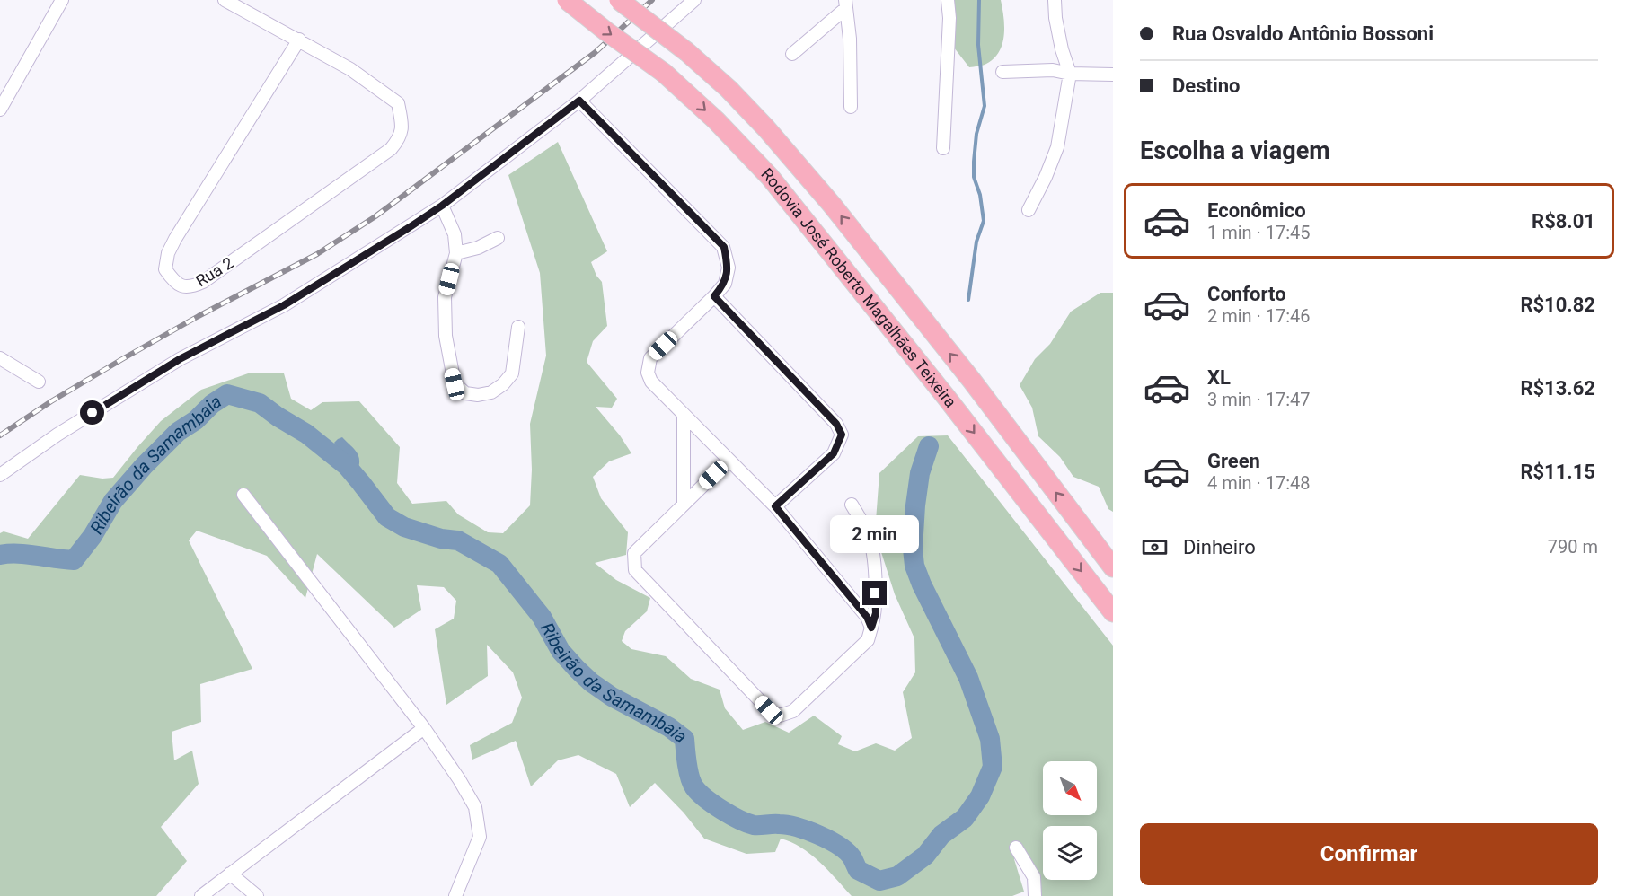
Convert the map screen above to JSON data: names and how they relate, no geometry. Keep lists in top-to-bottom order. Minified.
{"streets":{"highway":["Rodovia José Roberto Magalhães Teixeira"],"street":["Rua 2"]},"water":["Ribeirão da Samambaia"],"north":"bottom right","page":{"banner":["Rua Osvaldo Antônio Bossoni","Destino"],"heading":"Escolha a viagem","list":[{"name":"Econômico","note":"1 min · 17:45","value":"R$8.01"},{"name":"Conforto","note":"2 min · 17:46","value":"R$10.82"},{"name":"XL","note":"3 min · 17:47","value":"R$13.62"},{"name":"Green","note":"4 min · 17:48","value":"R$11.15"}],"bubble":"2 min","pay":["Dinheiro","790 m"],"buttons":"Confirmar"}}
